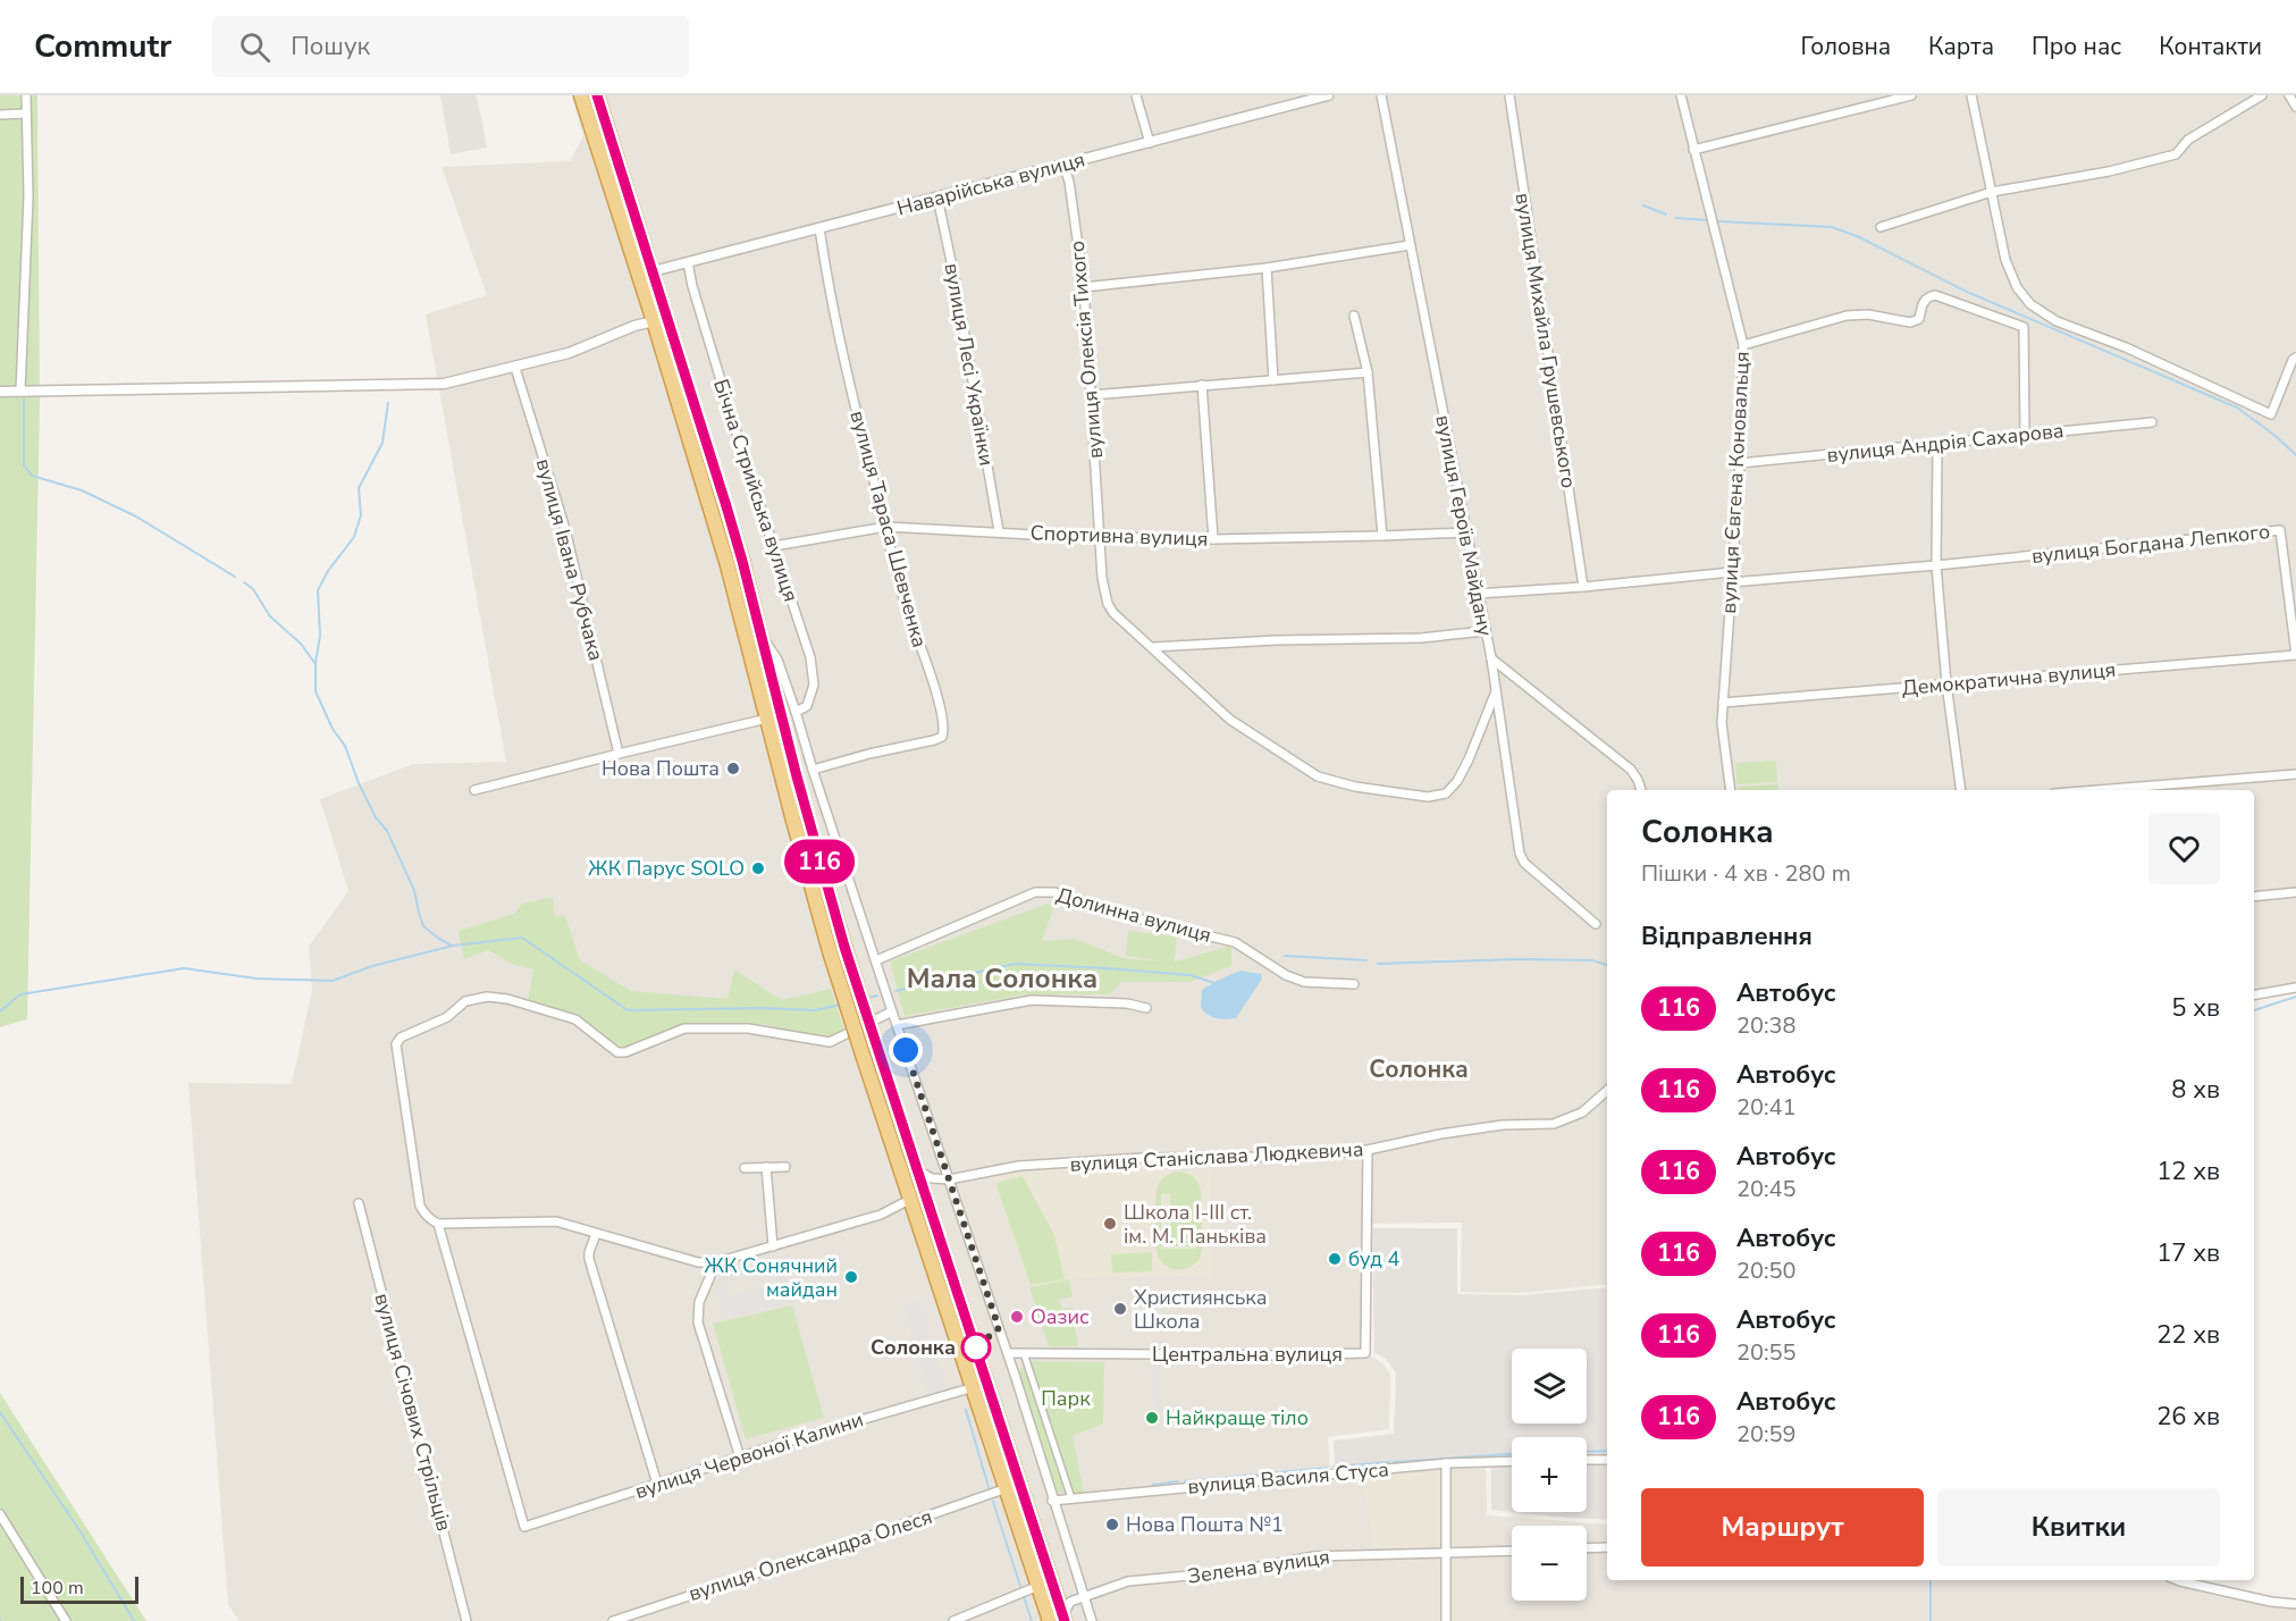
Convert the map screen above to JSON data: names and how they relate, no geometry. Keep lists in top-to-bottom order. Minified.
{"streets":{"street":["Наварійська вулиця","вулиця Михайла Грушевського","вулиця Олексія Тихого","вулиця Лесі Українки","вулиця Андрія Сахарова","вулиця Євгена Коновальця","Бічна Стрийська вулиця","вулиця Героїв Майдану","вулиця Тараса Шевченка","Спортивна вулиця","вулиця Богдана Лепкого","вулиця Івана Рубчака","Демократична вулиця","Долинна вулиця","вулиця Станіслава Людкевича","Центральна вулиця","вулиця Січових Стрільців","вулиця Червоної Калини","вулиця Василя Стуса","вулиця Олександра Олеся","Зелена вулиця"]},"crossings":[["Наварійська вулиця","вулиця Олексія Тихого"],["Наварійська вулиця","вулиця Лесі Українки"],["Наварійська вулиця","Бічна Стрийська вулиця"],["Наварійська вулиця","вулиця Тараса Шевченка"],["вулиця Олексія Тихого","вулиця Героїв Майдану"],["вулиця Олексія Тихого","Спортивна вулиця"],["вулиця Лесі Українки","Спортивна вулиця"],["вулиця Андрія Сахарова","вулиця Євгена Коновальця"],["вулиця Євгена Коновальця","вулиця Богдана Лепкого"],["вулиця Євгена Коновальця","Демократична вулиця"],["Бічна Стрийська вулиця","Спортивна вулиця"],["вулиця Героїв Майдану","Спортивна вулиця"],["вулиця Тараса Шевченка","Спортивна вулиця"],["вулиця Богдана Лепкого","Демократична вулиця"],["вулиця Станіслава Людкевича","Центральна вулиця"]],"districts":["Мала Солонка","Солонка"],"parks":["Парк"],"places":["Нова Пошта","ЖК Парус SOLO","Школа І-ІІІ ст. ім. М. Паньківа","буд 4","ЖК Сонячний майдан","Християнська Школа","Оазис","Солонка","Найкраще тіло","Нова Пошта №1"],"lines":["bus line 116"],"scale_bar":"100 m","page":{"header":"Commutr","search":"Пошук","nav":["Головна","Карта","Про нас","Контакти"],"on_map":"116","heading":[["Солонка","Пішки · 4 хв · 280 m"],"Відправлення"],"list":[{"mark":"116","name":"Автобус","note":"20:38","value":"5 хв"},{"mark":"116","name":"Автобус","note":"20:41","value":"8 хв"},{"mark":"116","name":"Автобус","note":"20:45","value":"12 хв"},{"mark":"116","name":"Автобус","note":"20:50","value":"17 хв"},{"mark":"116","name":"Автобус","note":"20:55","value":"22 хв"},{"mark":"116","name":"Автобус","note":"20:59","value":"26 хв"}],"map_buttons":["+","−"],"buttons":["Маршрут","Квитки"],"scale":"100 m"}}
